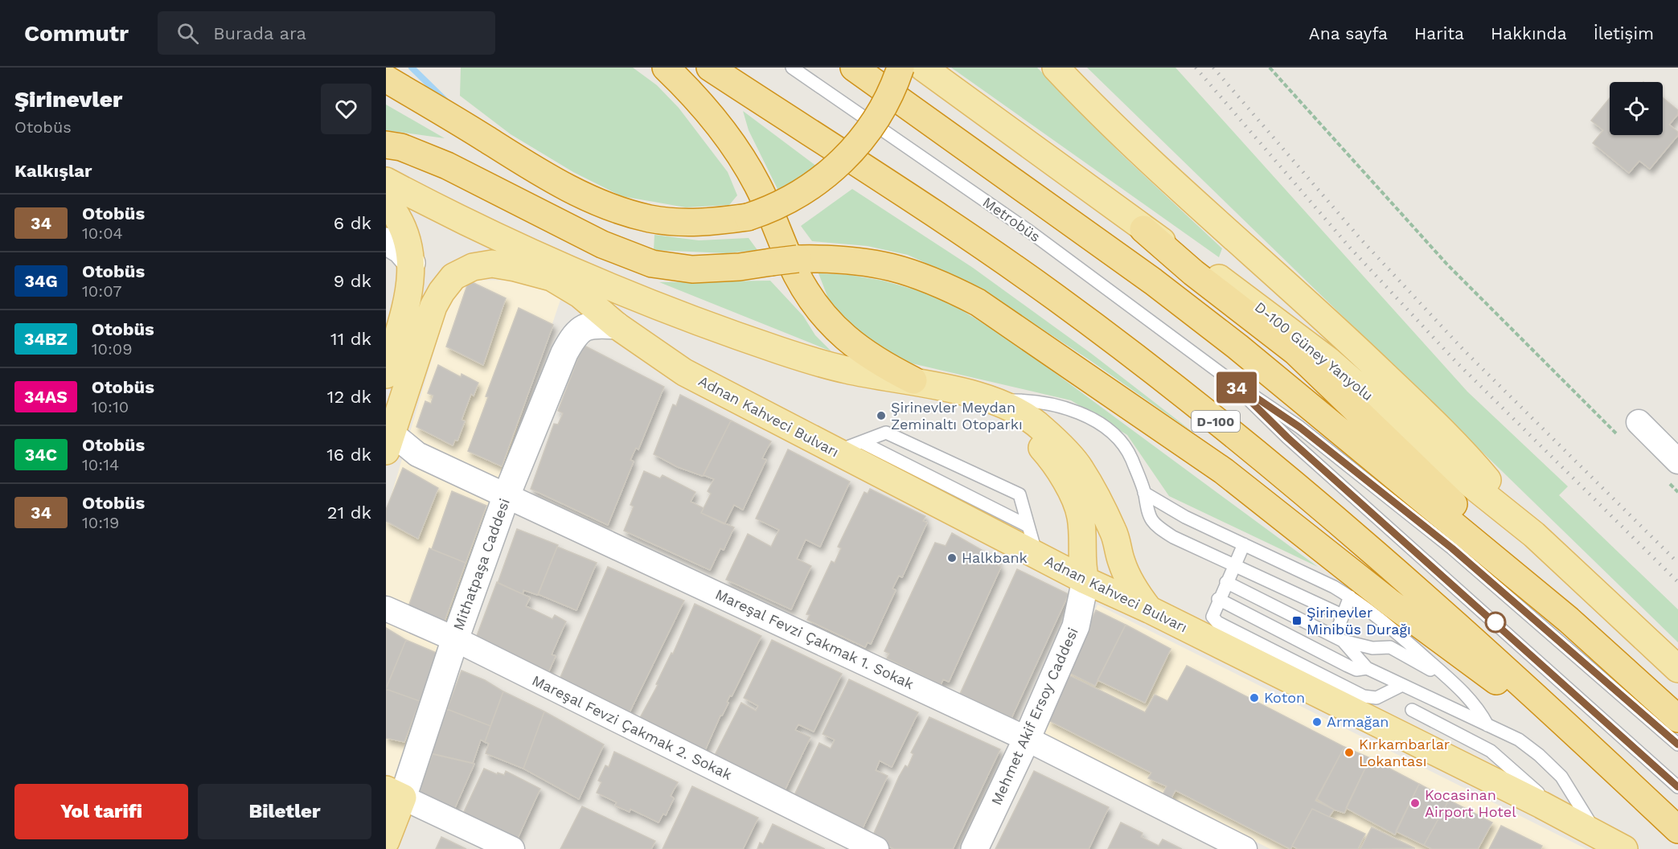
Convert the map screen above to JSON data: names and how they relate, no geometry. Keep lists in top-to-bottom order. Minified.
{"streets":{"highway":["D-100"],"main road":["D-100 Güney Yanyolu","Adnan Kahveci Bulvarı","Mithatpaşa Caddesi","Mehmet Akif Ersoy Caddesi"],"street":["Mareşal Fevzi Çakmak 1. Sokak","Mareşal Fevzi Çakmak 2. Sokak"],"lane":["Metrobüs"]},"crossings":[["Adnan Kahveci Bulvarı","Mithatpaşa Caddesi"],["Adnan Kahveci Bulvarı","Mehmet Akif Ersoy Caddesi"],["Mithatpaşa Caddesi","Mareşal Fevzi Çakmak 1. Sokak"],["Mithatpaşa Caddesi","Mareşal Fevzi Çakmak 2. Sokak"],["Mareşal Fevzi Çakmak 1. Sokak","Mehmet Akif Ersoy Caddesi"]],"places":{"other":["Şirinevler Meydan Zeminaltı Otoparkı","Halkbank","Koton","Armağan","Kırkambarlar Lokantası","Kocasinan Airport Hotel"],"transit":["Şirinevler Minibüs Durağı"]},"lines":["bus line 34"],"page":{"header":"Commutr","search":"Burada ara","nav":["Ana sayfa","Harita","Hakkında","İletişim"],"heading":[["Şirinevler","Otobüs"],"Kalkışlar"],"on_map":"34","list":[{"mark":"34","name":"Otobüs","note":"10:04","value":"6 dk"},{"mark":"34G","name":"Otobüs","note":"10:07","value":"9 dk"},{"mark":"34BZ","name":"Otobüs","note":"10:09","value":"11 dk"},{"mark":"34AS","name":"Otobüs","note":"10:10","value":"12 dk"},{"mark":"34C","name":"Otobüs","note":"10:14","value":"16 dk"},{"mark":"34","name":"Otobüs","note":"10:19","value":"21 dk"}],"buttons":["Yol tarifi","Biletler"]}}
